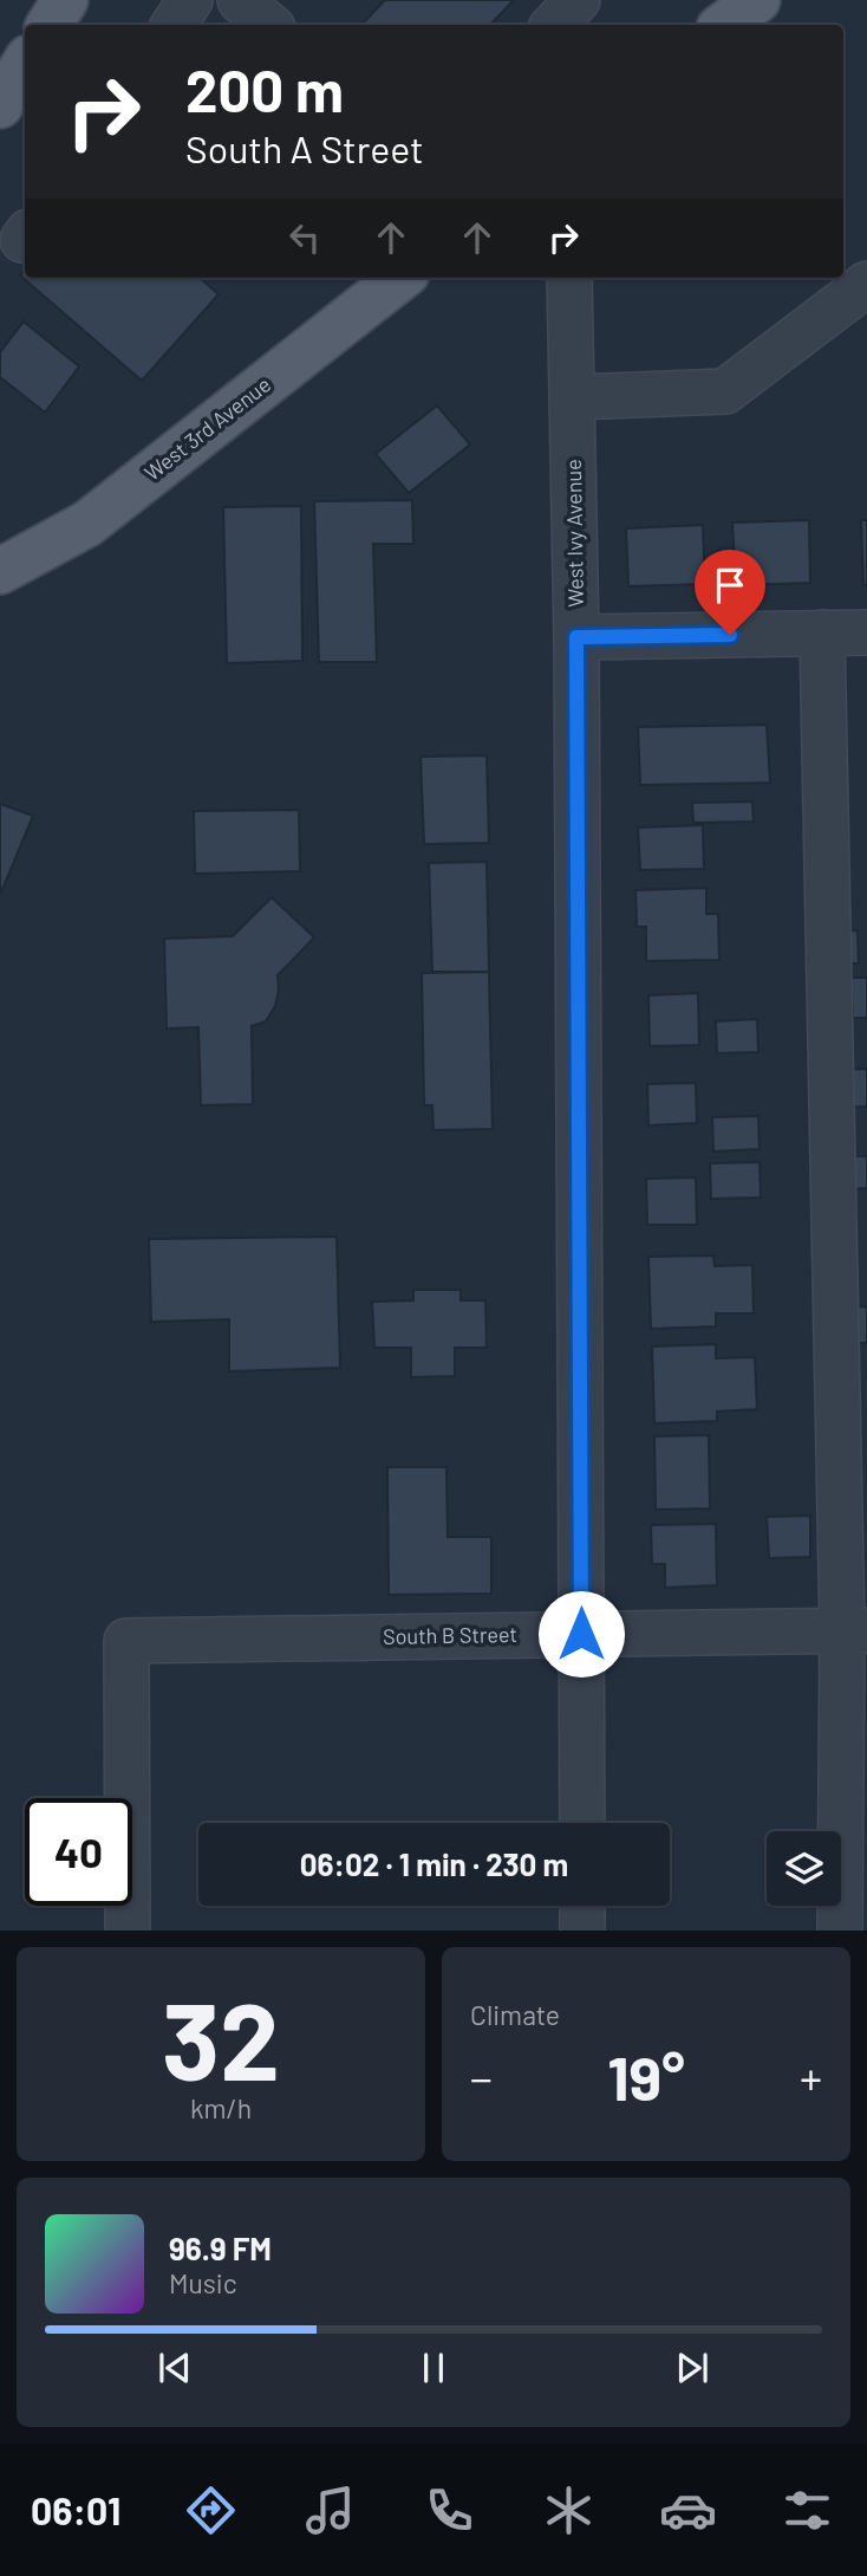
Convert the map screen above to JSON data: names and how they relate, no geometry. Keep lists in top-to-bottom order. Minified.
{"streets":{"main road":["West 3rd Avenue"],"street":["West Ivy Avenue","South B Street"]},"crossings":[["West Ivy Avenue","South B Street"]],"page":{"turn":["200 m","South A Street"],"limit":"40","trip":"06:02 · 1 min · 230 m","tile":[["32","km/h"],"Climate"],"heat":["−","19°","+"],"song":["96.9 FM","Music"],"tabs":"06:01"}}
